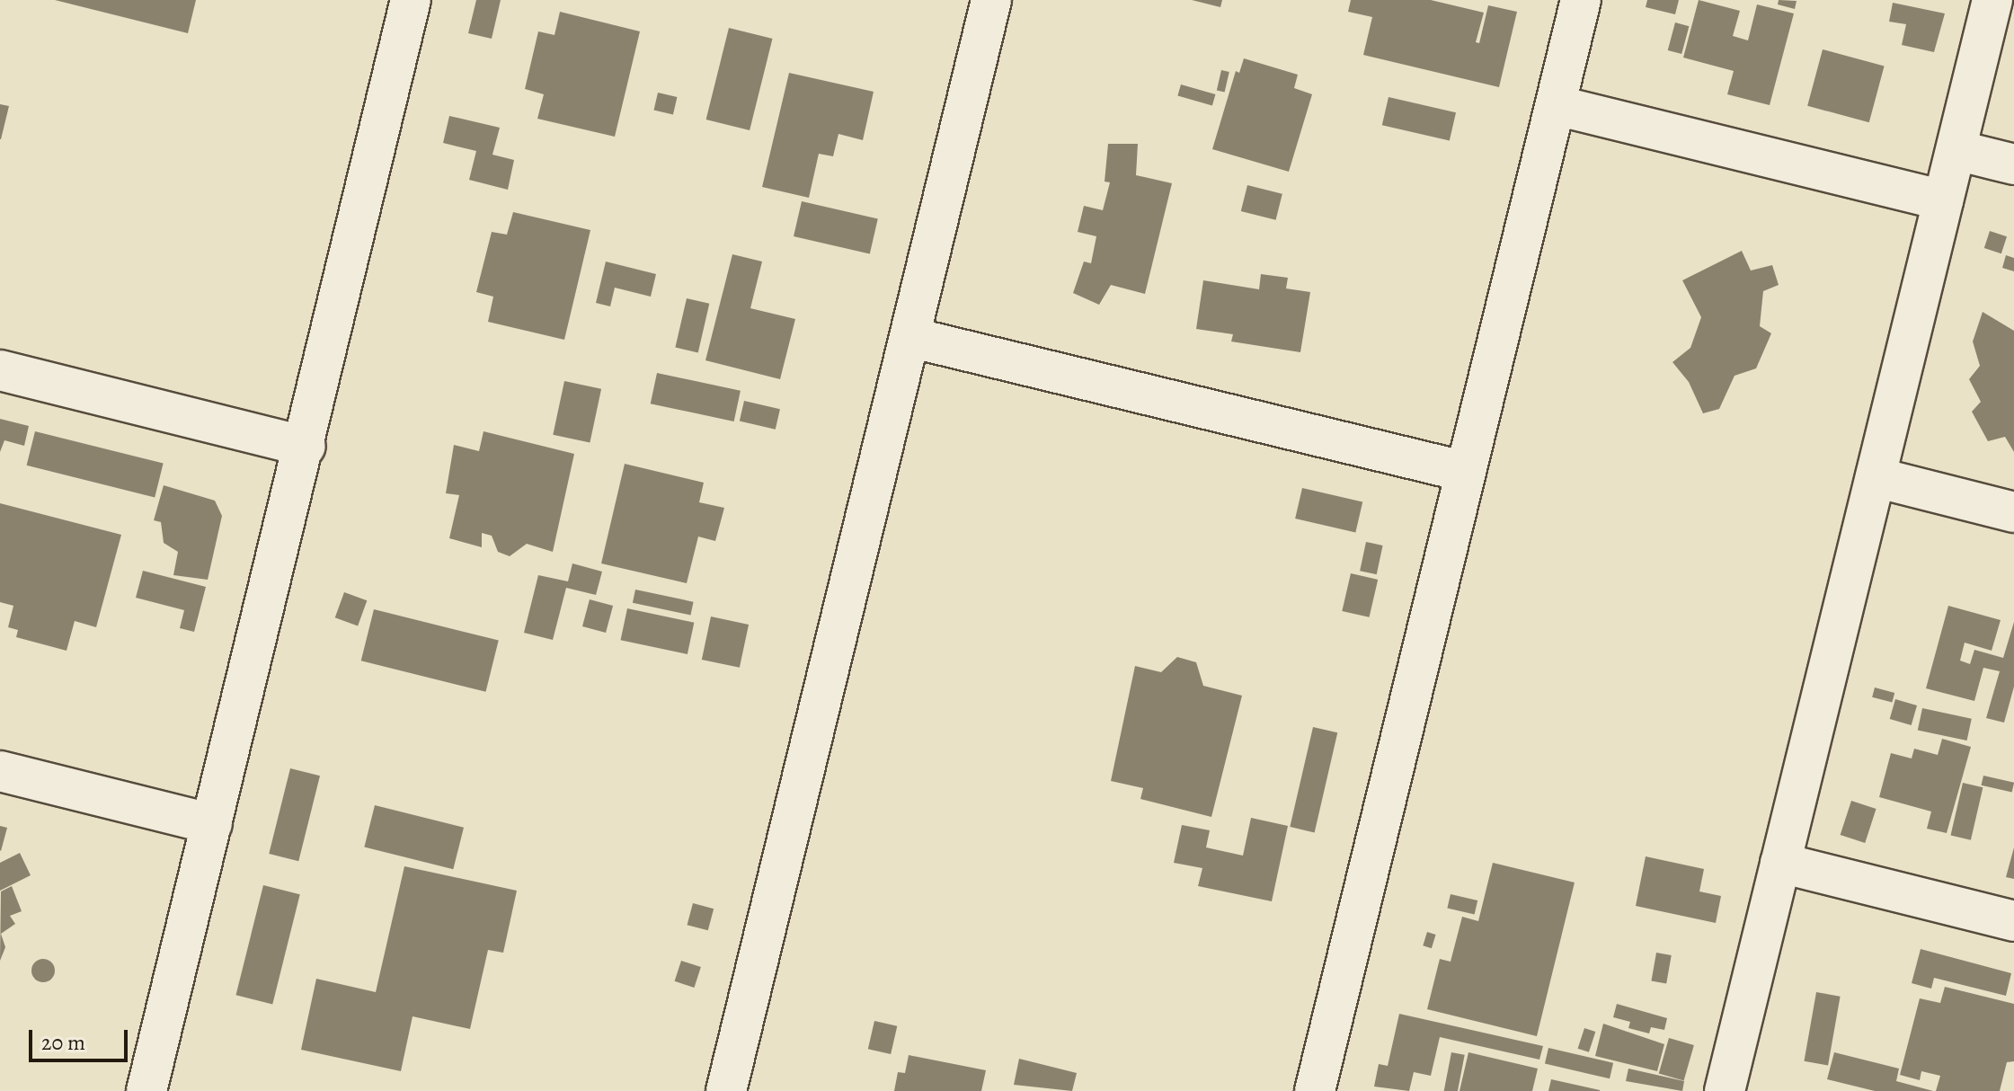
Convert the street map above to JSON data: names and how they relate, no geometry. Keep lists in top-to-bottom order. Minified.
{"scale_bar":"20 m"}
